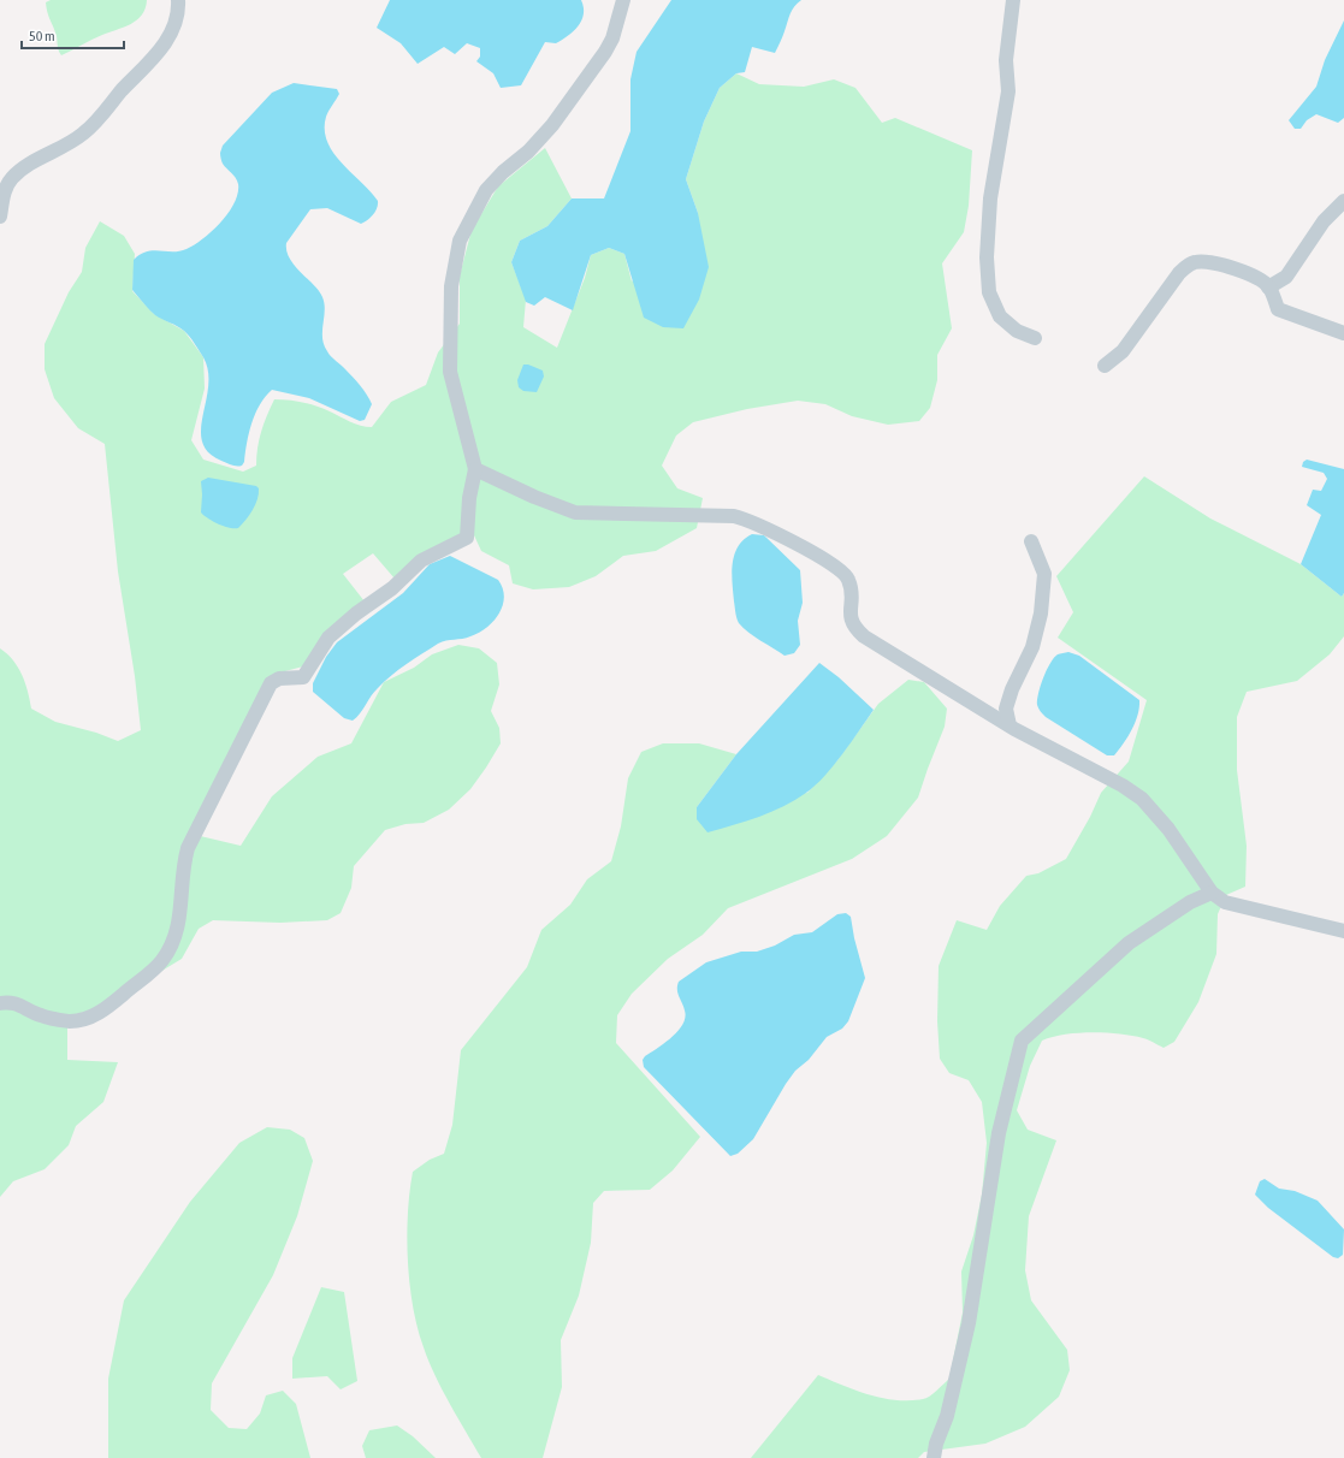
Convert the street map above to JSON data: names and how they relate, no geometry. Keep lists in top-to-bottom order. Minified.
{"scale_bar":"50 m"}
